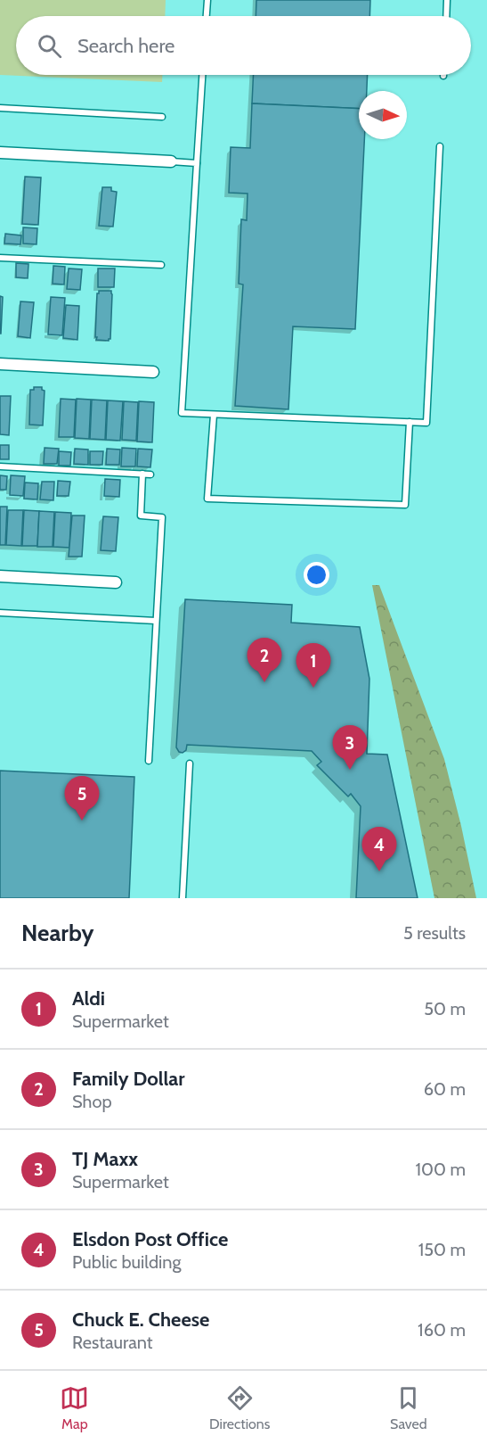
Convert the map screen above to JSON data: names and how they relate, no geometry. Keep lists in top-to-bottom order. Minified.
{"north":"right","page":{"search":"Search here","pins":["2","1","3","5","4"],"heading":["Nearby","5 results"],"list":[{"mark":"1","name":"Aldi","note":"Supermarket","value":"50 m"},{"mark":"2","name":"Family Dollar","note":"Shop","value":"60 m"},{"mark":"3","name":"TJ Maxx","note":"Supermarket","value":"100 m"},{"mark":"4","name":"Elsdon Post Office","note":"Public building","value":"150 m"},{"mark":"5","name":"Chuck E. Cheese","note":"Restaurant","value":"160 m"}],"nav":["Map","Directions","Saved"]}}
